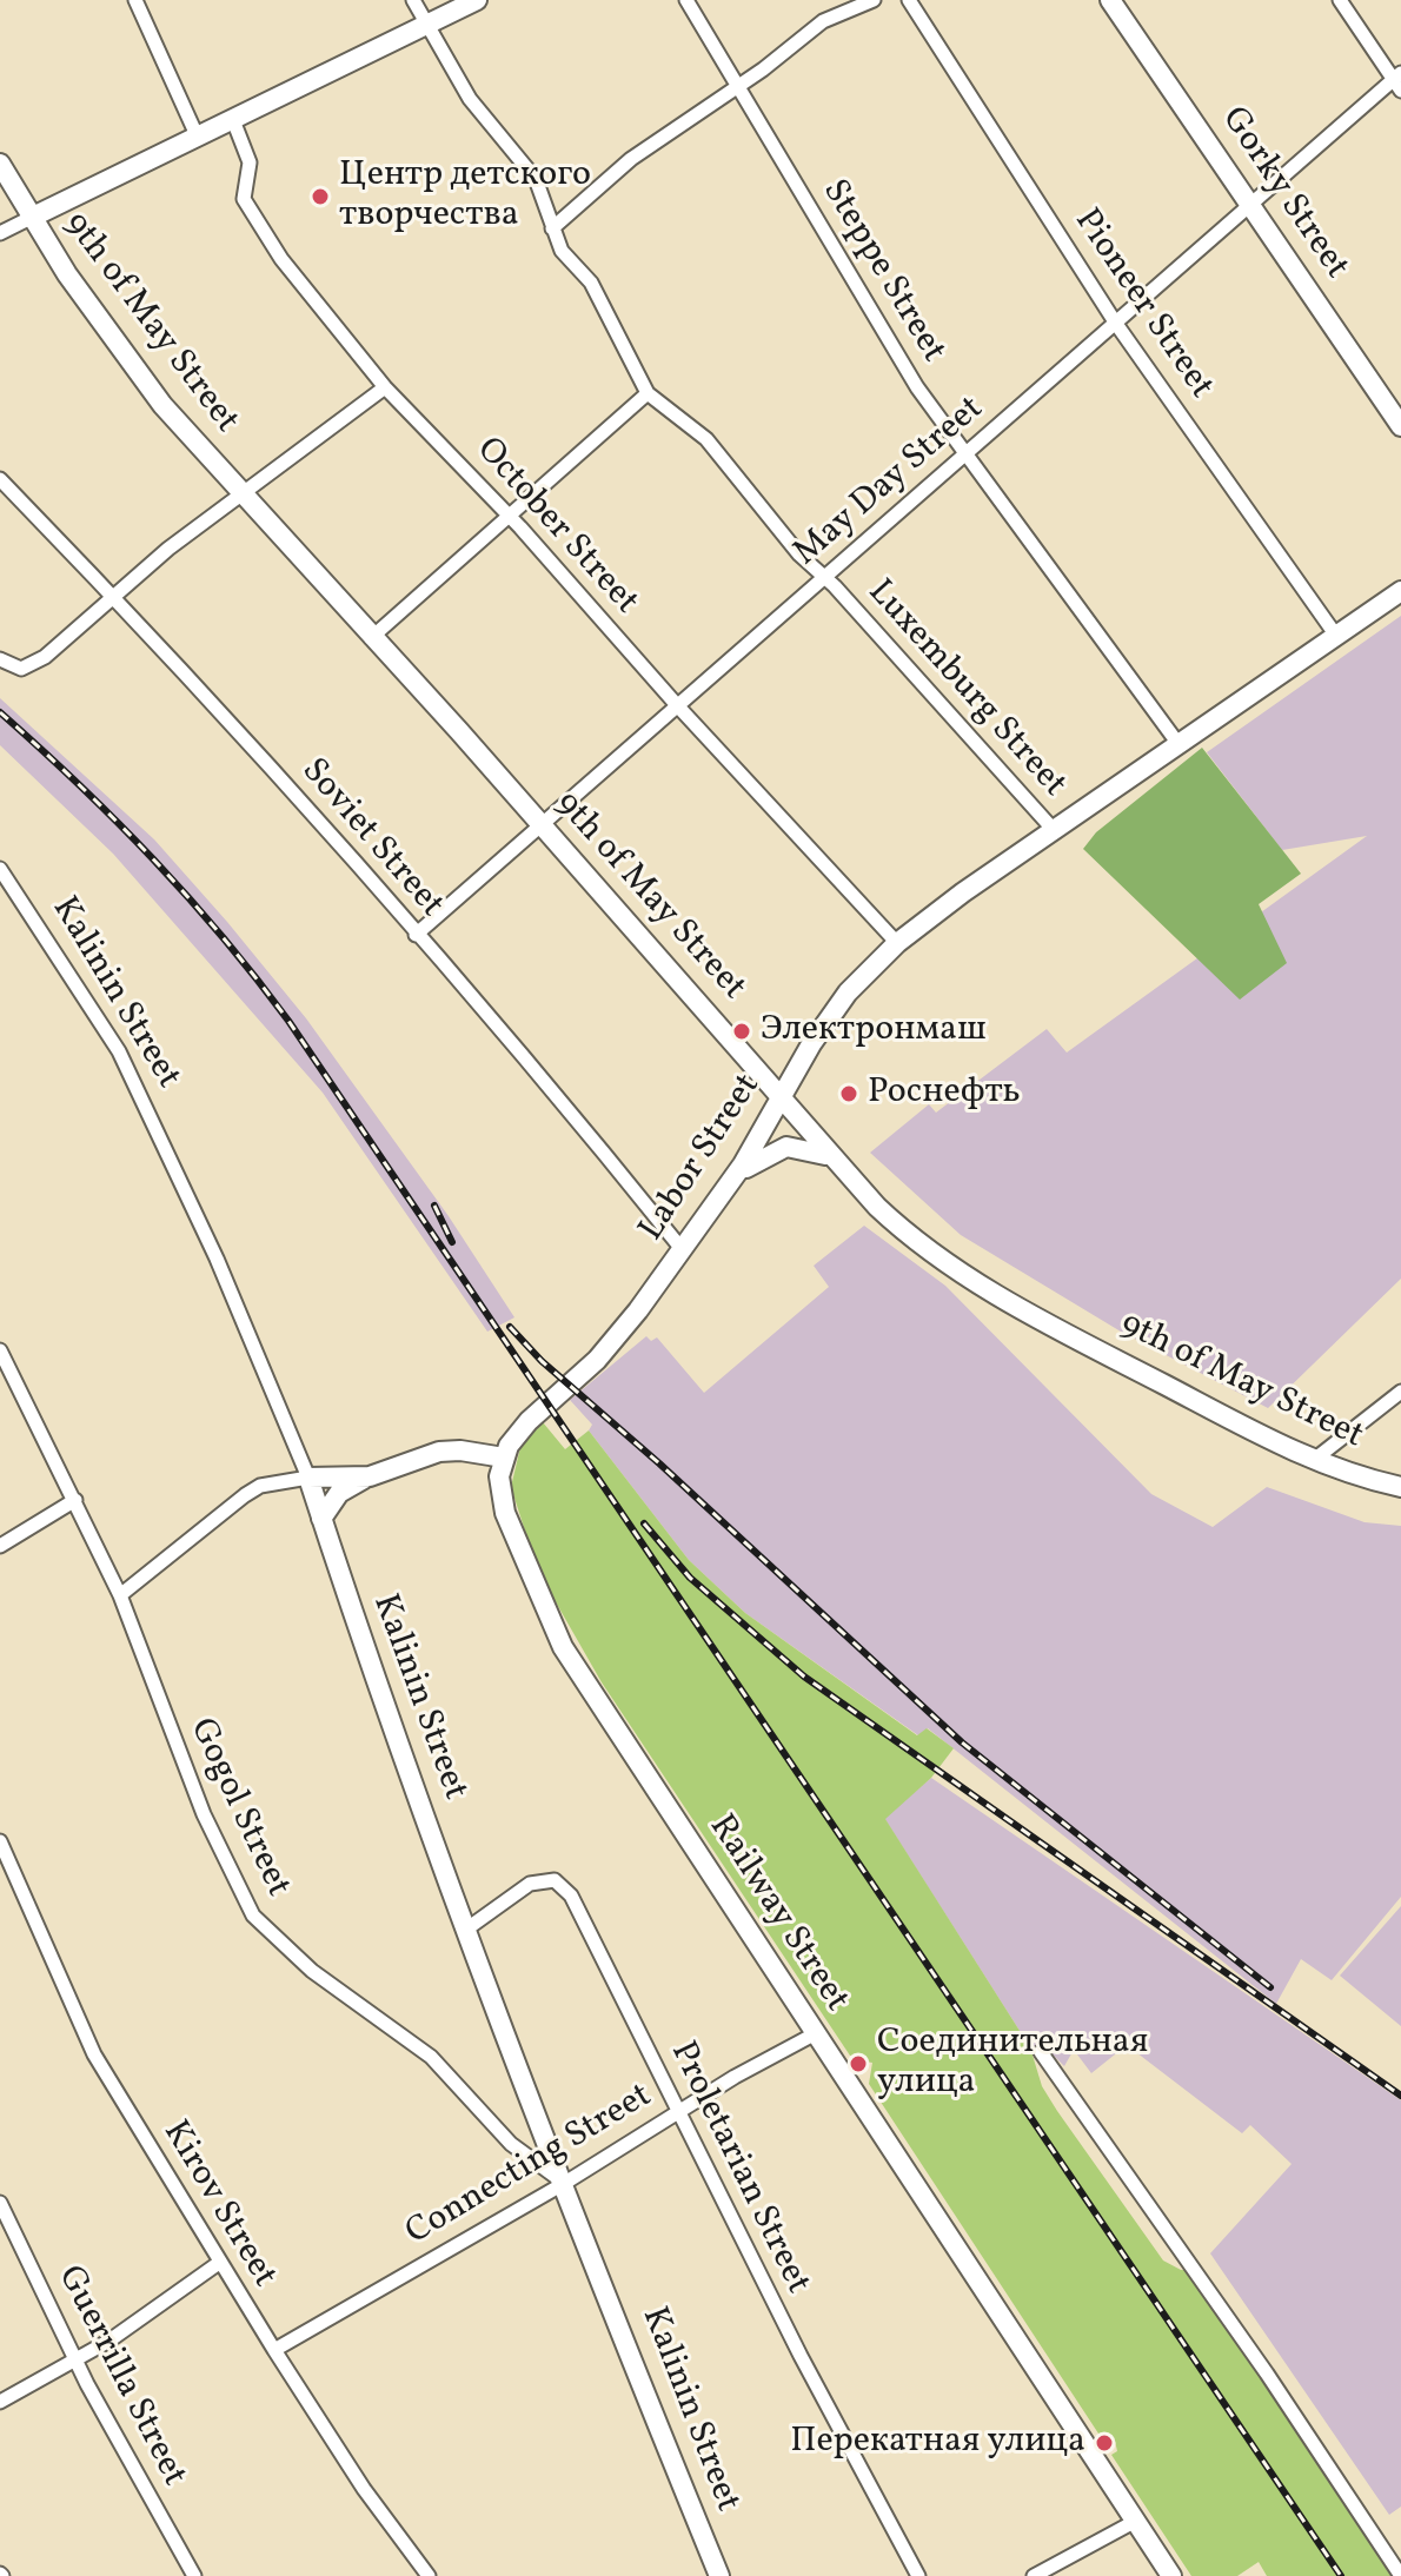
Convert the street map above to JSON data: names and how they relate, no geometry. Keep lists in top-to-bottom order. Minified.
{"streets":{"street":["Gorky Street","Steppe Street","Pioneer Street","9th of May Street","May Day Street","October Street","Luxemburg Street","Soviet Street","Kalinin Street","Labor Street","Gogol Street","Railway Street","Connecting Street","Proletarian Street","Kirov Street","Guerrilla Street"]},"crossings":[["Gorky Street","May Day Street"],["Steppe Street","May Day Street"],["Steppe Street","Labor Street"],["Pioneer Street","May Day Street"],["Pioneer Street","Labor Street"],["9th of May Street","May Day Street"],["9th of May Street","Labor Street"],["May Day Street","October Street"],["May Day Street","Luxemburg Street"],["May Day Street","Soviet Street"],["October Street","Labor Street"],["Luxemburg Street","Labor Street"],["Soviet Street","Labor Street"],["Kalinin Street","Gogol Street"],["Kalinin Street","Connecting Street"],["Kalinin Street","Proletarian Street"],["Labor Street","Railway Street"],["Gogol Street","Connecting Street"],["Railway Street","Connecting Street"],["Connecting Street","Proletarian Street"],["Connecting Street","Kirov Street"]],"places":["Центр детского творчества","Электронмаш","Роснефть","Соединительная улица","Перекатная улица"]}
